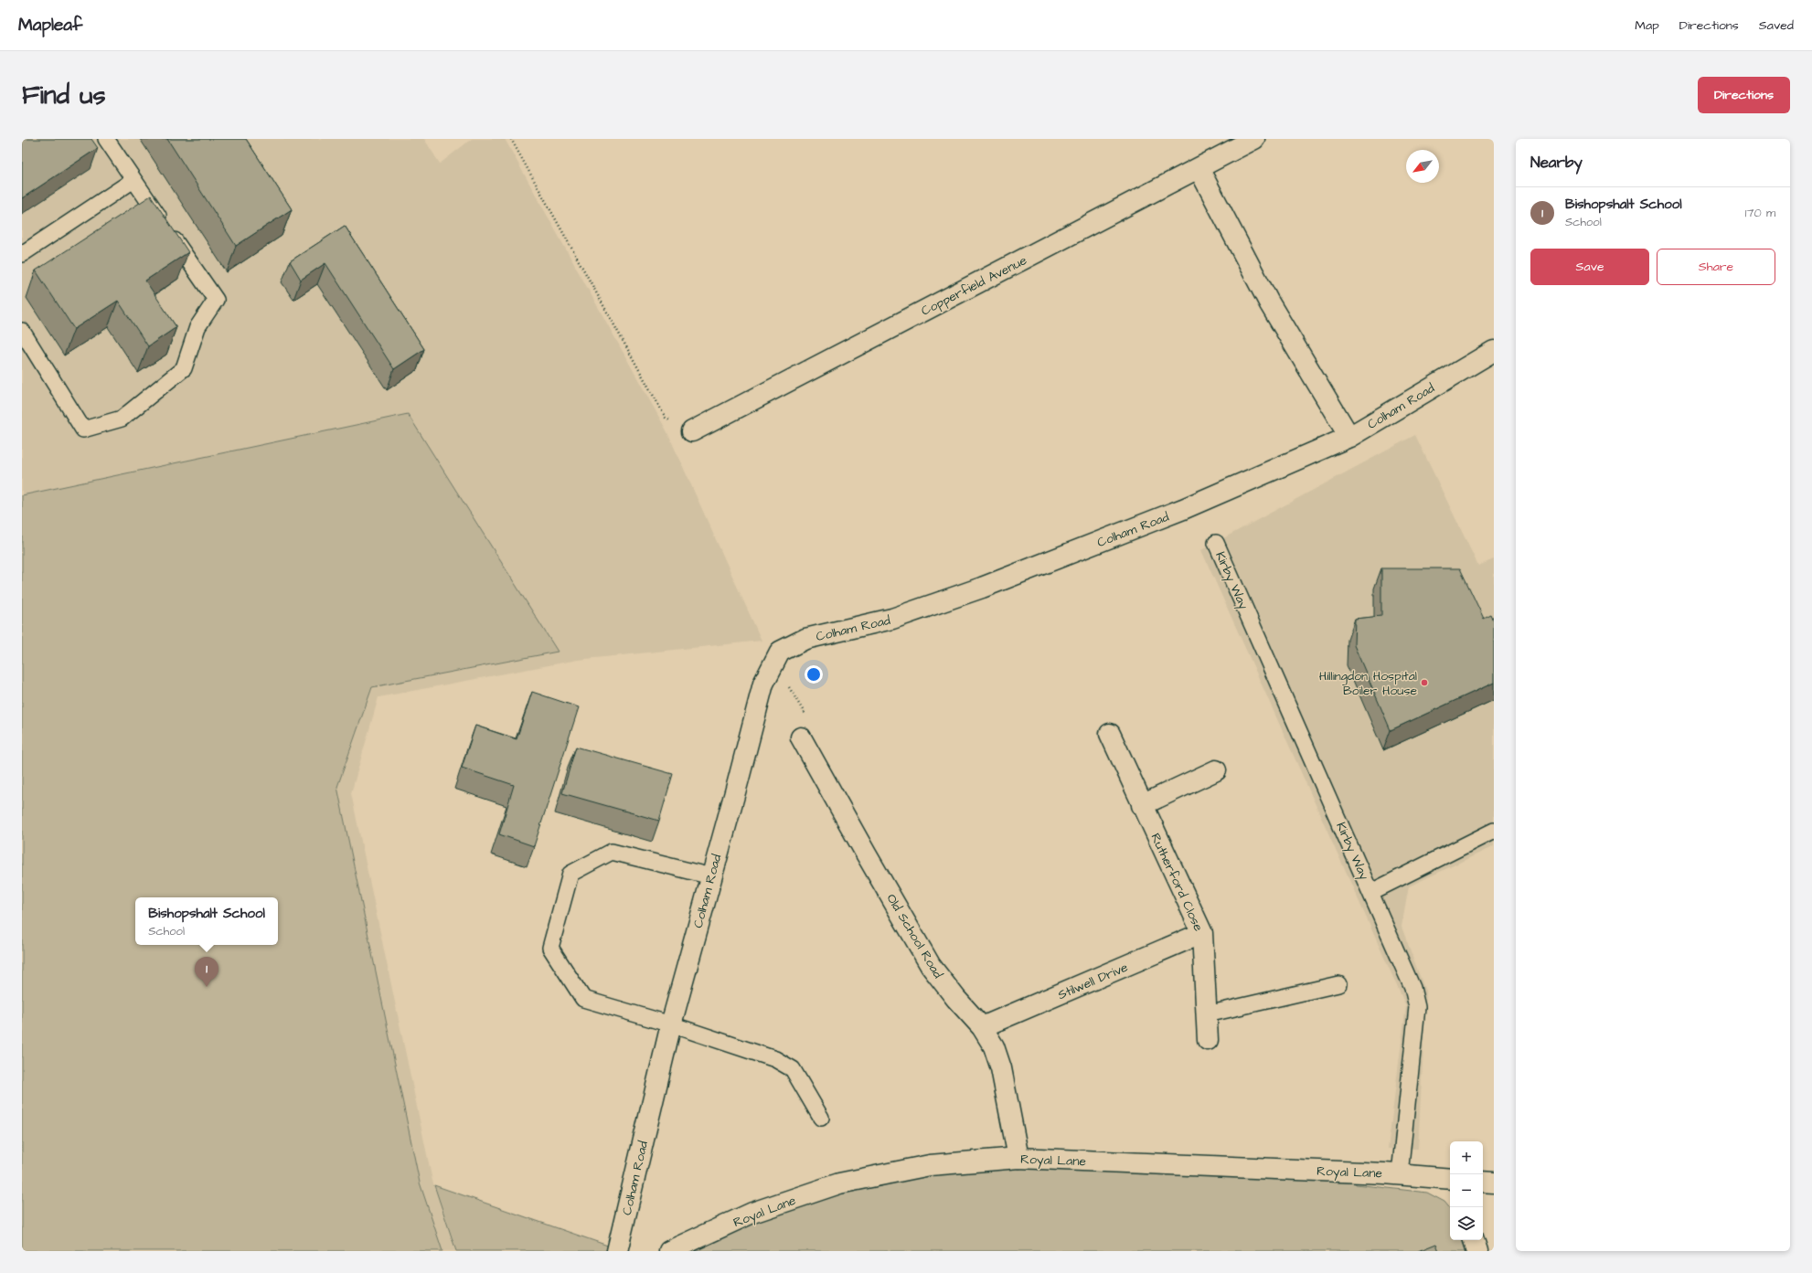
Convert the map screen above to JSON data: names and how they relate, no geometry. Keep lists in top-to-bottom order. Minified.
{"streets":{"street":["Copperfield Avenue","Colham Road","Rutherford Close","Old School Road","Stilwell Drive","Royal Lane"],"lane":["Kirby Way"]},"crossings":[["Kirby Way","Royal Lane"],["Rutherford Close","Stilwell Drive"],["Old School Road","Stilwell Drive"],["Old School Road","Royal Lane"]],"places":["Hillingdon Hospital Boiler House"],"north":"bottom left","page":{"header":"Mapleaf","nav":["Map","Directions","Saved"],"buttons":["Directions",["Save","Share"]],"title":"Find us","heading":"Nearby","list":[{"mark":"1","name":"Bishopshalt School","note":"School","value":"170 m"}],"popup":["Bishopshalt School","School"],"pins":"1","map_buttons":["+","−"]}}
